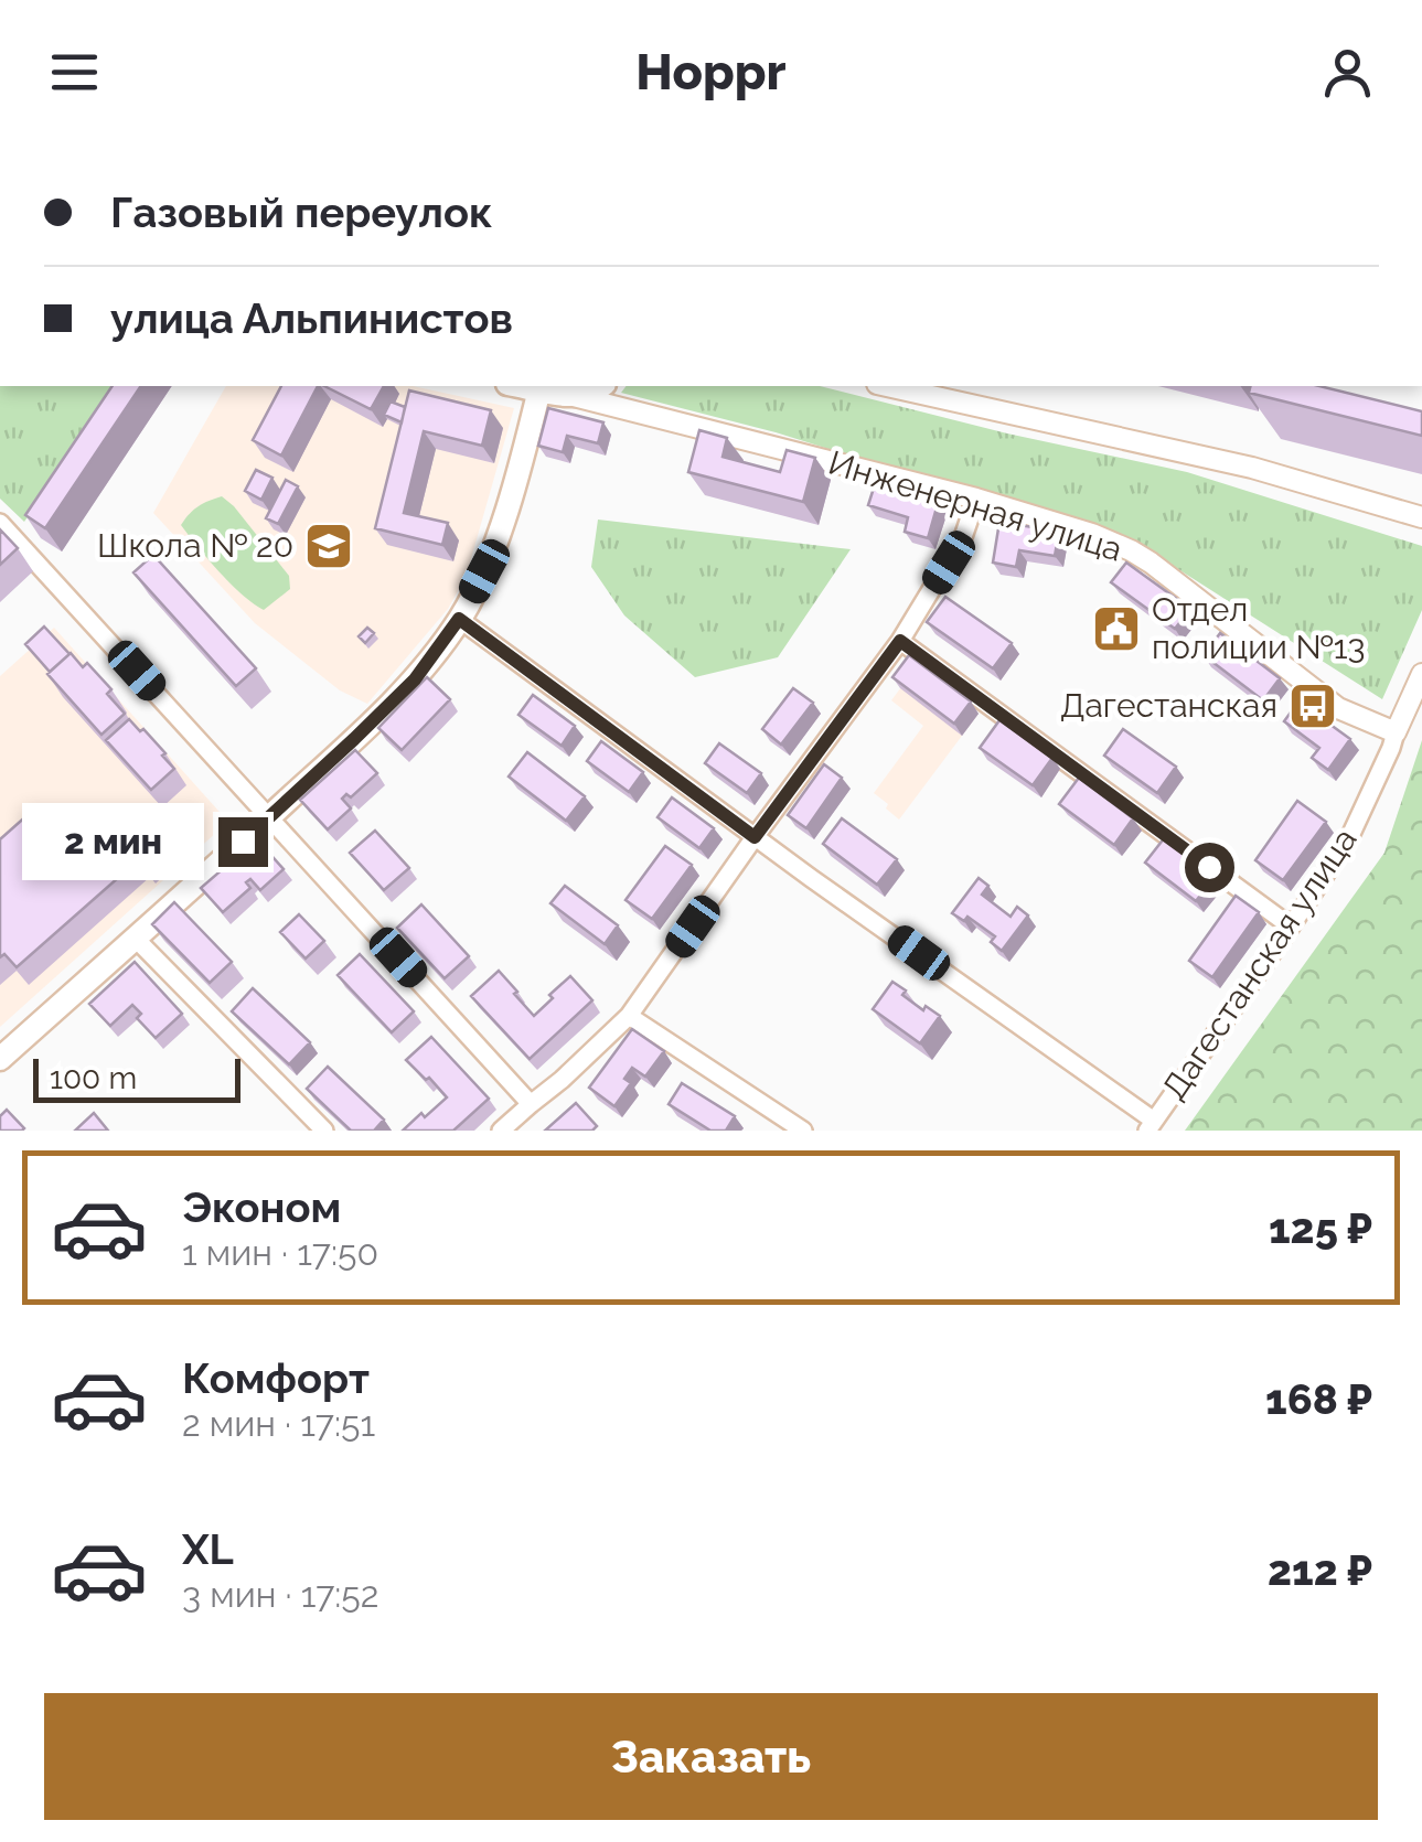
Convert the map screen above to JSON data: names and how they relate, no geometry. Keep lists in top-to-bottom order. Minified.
{"streets":{"main road":["Инженерная улица"],"street":["Дагестанская улица"]},"crossings":[["Инженерная улица","Дагестанская улица"]],"places":{"school or university":["Школа № 20"],"public building":["Отдел полиции №13"],"bus stop":["Дагестанская"]},"scale_bar":"100 m","page":{"header":"Hoppr","banner":["Газовый переулок","улица Альпинистов"],"bubble":"2 мин","scale":"100 m","list":[{"name":"Эконом","note":"1 мин · 17:50","value":"125 ₽"},{"name":"Комфорт","note":"2 мин · 17:51","value":"168 ₽"},{"name":"XL","note":"3 мин · 17:52","value":"212 ₽"}],"buttons":"Заказать"}}
